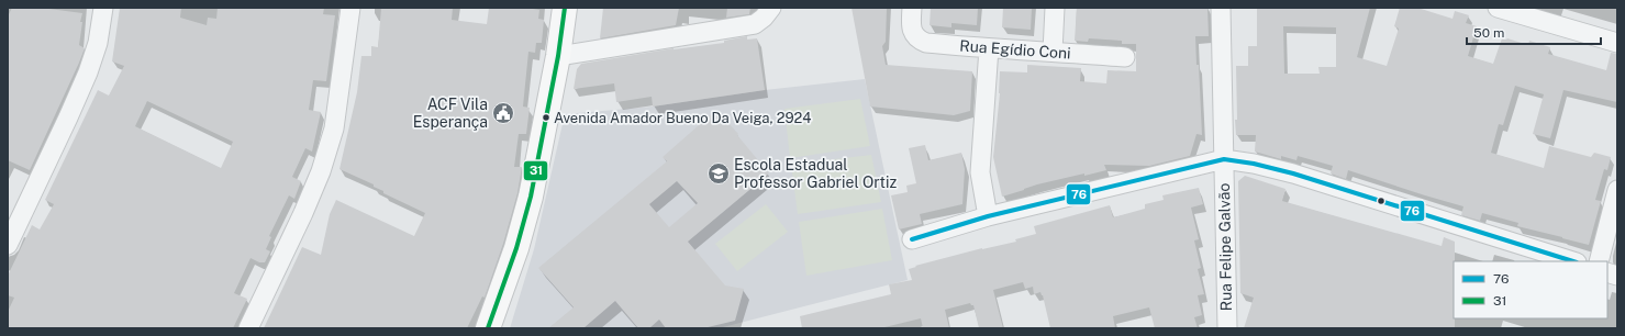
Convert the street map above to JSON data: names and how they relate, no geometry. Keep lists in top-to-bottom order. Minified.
{"streets":{"street":["Rua Egídio Coni","Rua Felipe Galvão"]},"places":{"public building":["ACF Vila Esperança"],"other":["Avenida Amador Bueno Da Veiga, 2924"],"school or university":["Escola Estadual Professor Gabriel Ortiz"]},"lines":["transit line 31","transit line 76"],"legend":["76","31"],"scale_bar":"50 m"}
